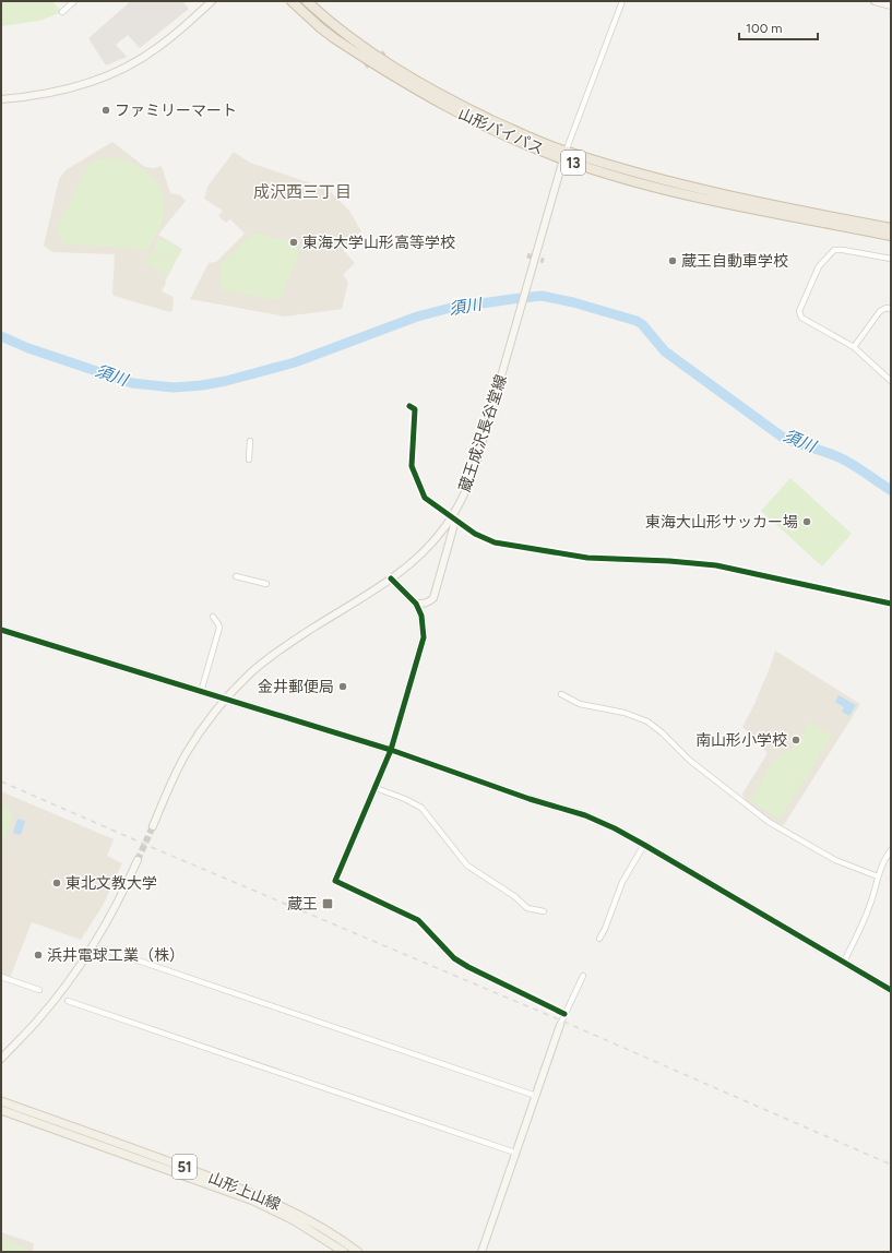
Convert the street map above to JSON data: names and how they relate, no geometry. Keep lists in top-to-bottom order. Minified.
{"streets":{"highway":["山形バイパス","13"],"main road":["51","山形上山線"],"street":["蔵王成沢長谷堂線"]},"crossings":[["山形バイパス","蔵王成沢長谷堂線"]],"districts":["成沢西三丁目"],"water":["須川"],"places":{"other":["ファミリーマート","東海大学山形高等学校","蔵王自動車学校","東海大山形サッカー場","金井郵便局","南山形小学校","東北文教大学","浜井電球工業（株）"],"transit":["蔵王"]},"scale_bar":"100 m"}
